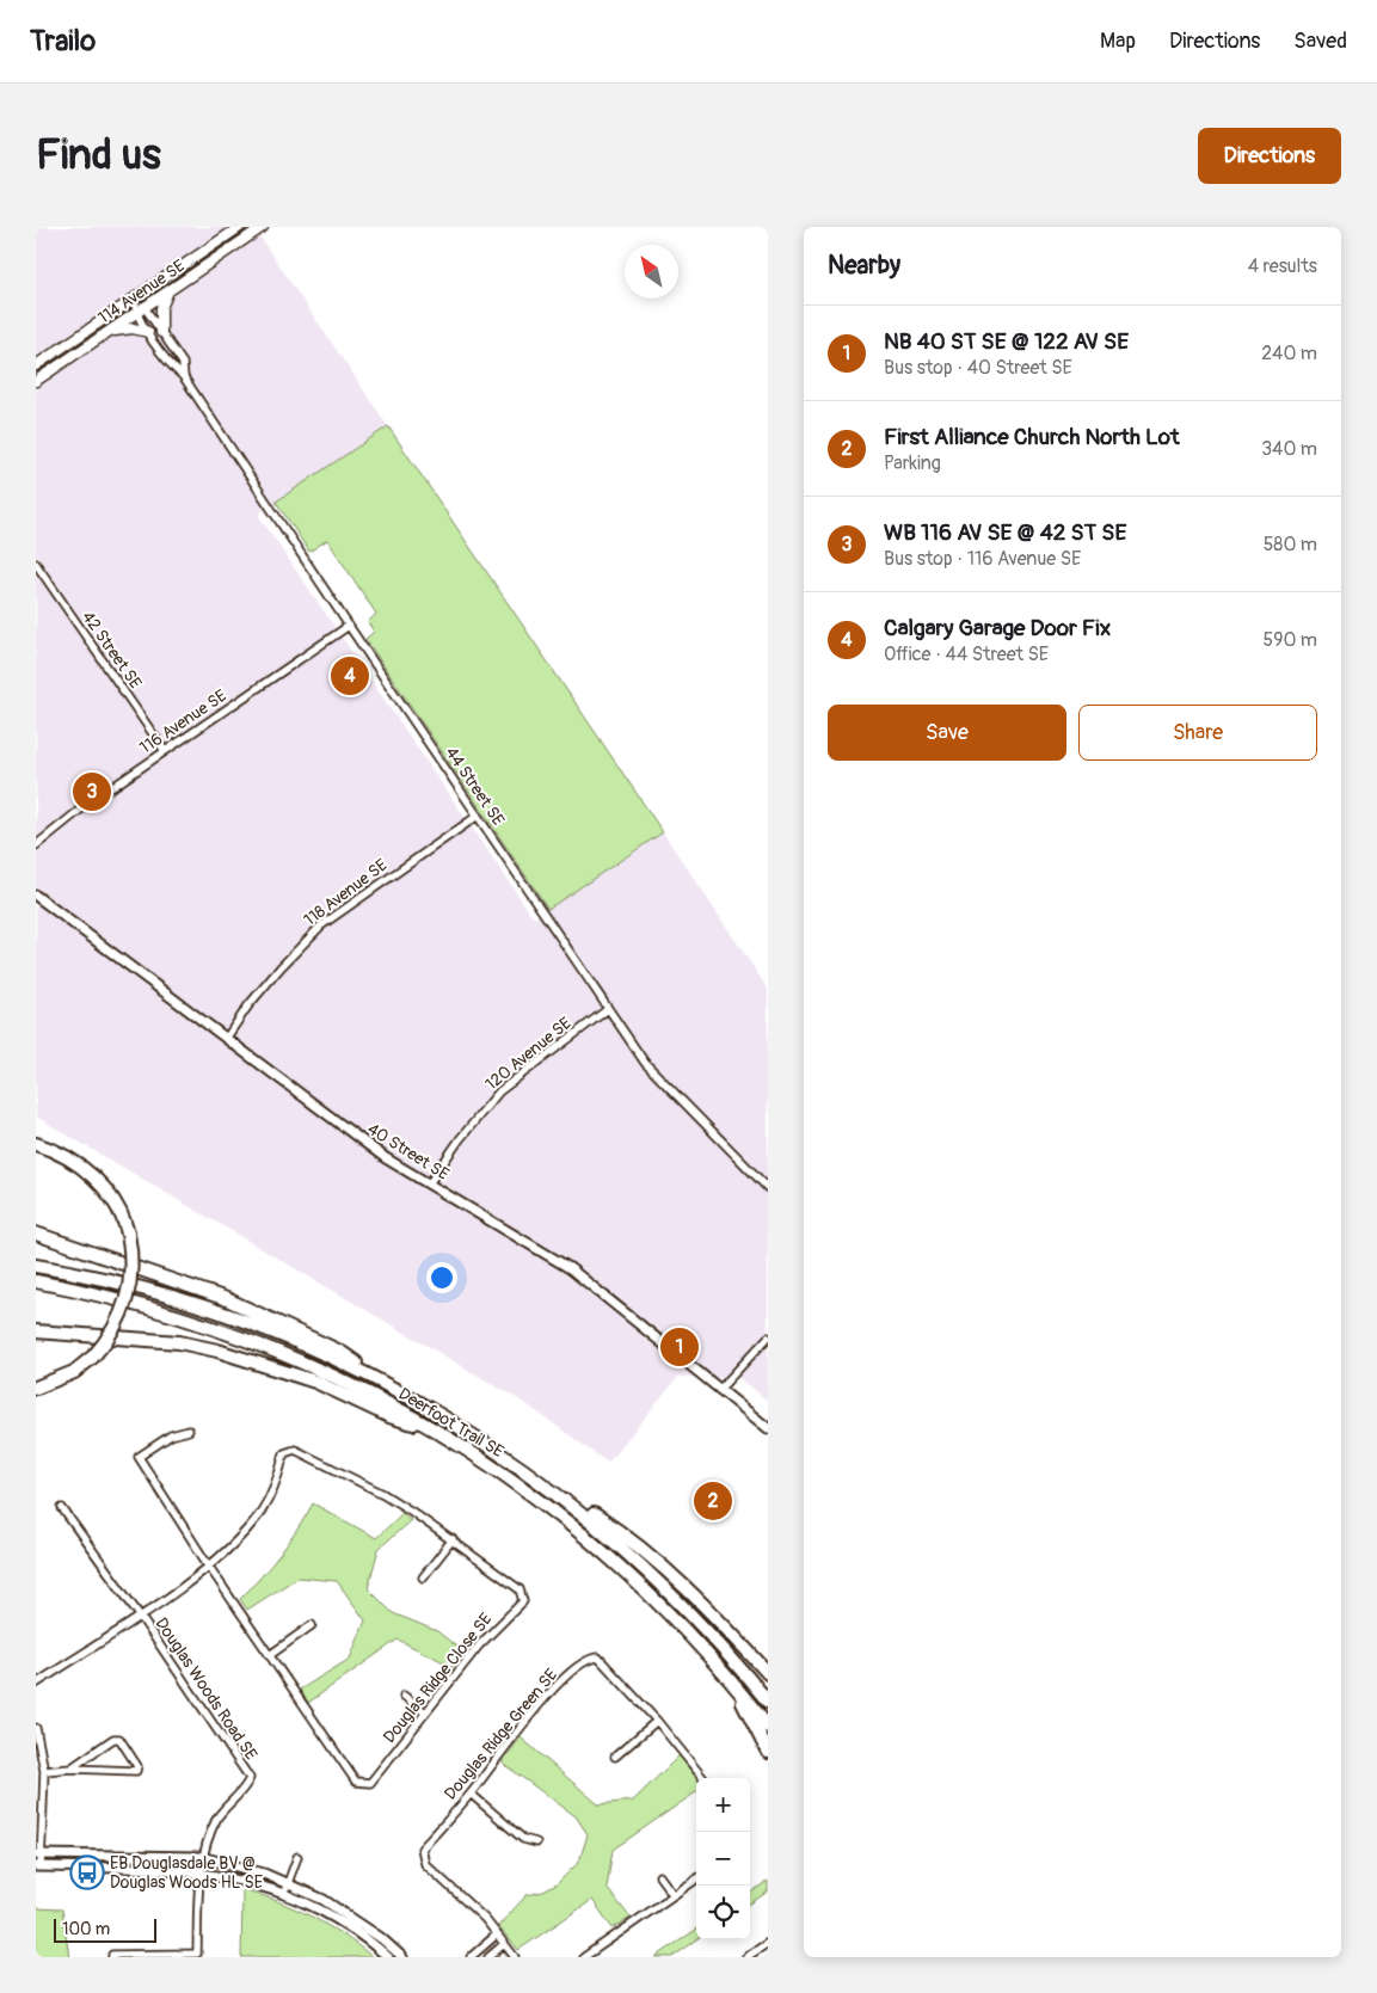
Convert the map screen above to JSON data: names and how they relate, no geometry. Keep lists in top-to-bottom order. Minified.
{"streets":{"highway":["Deerfoot Trail SE"],"main road":["114 Avenue SE"],"street":["42 Street SE","116 Avenue SE","44 Street SE","118 Avenue SE","120 Avenue SE","40 Street SE","Douglas Ridge Close SE","Douglas Woods Road SE","Douglas Ridge Green SE"]},"crossings":[["114 Avenue SE","44 Street SE"],["42 Street SE","116 Avenue SE"],["116 Avenue SE","44 Street SE"],["44 Street SE","118 Avenue SE"],["44 Street SE","120 Avenue SE"],["118 Avenue SE","40 Street SE"],["120 Avenue SE","40 Street SE"],["Douglas Ridge Close SE","Douglas Woods Road SE"]],"places":{"bus stop":["EB Douglasdale BV @ Douglas Woods HL SE"]},"scale_bar":"100 m","north":"top left","page":{"header":"Trailo","nav":["Map","Directions","Saved"],"buttons":["Directions",["Save","Share"]],"title":"Find us","heading":["Nearby","4 results"],"list":[{"mark":"1","name":"NB 40 ST SE @ 122 AV SE","note":"Bus stop · 40 Street SE","value":"240 m"},{"mark":"2","name":"First Alliance Church North Lot","note":"Parking","value":"340 m"},{"mark":"3","name":"WB 116 AV SE @ 42 ST SE","note":"Bus stop · 116 Avenue SE","value":"580 m"},{"mark":"4","name":"Calgary Garage Door Fix","note":"Office · 44 Street SE","value":"590 m"}],"pins":["4","3","1","2"],"map_buttons":["+","−"],"scale":"100 m"}}
